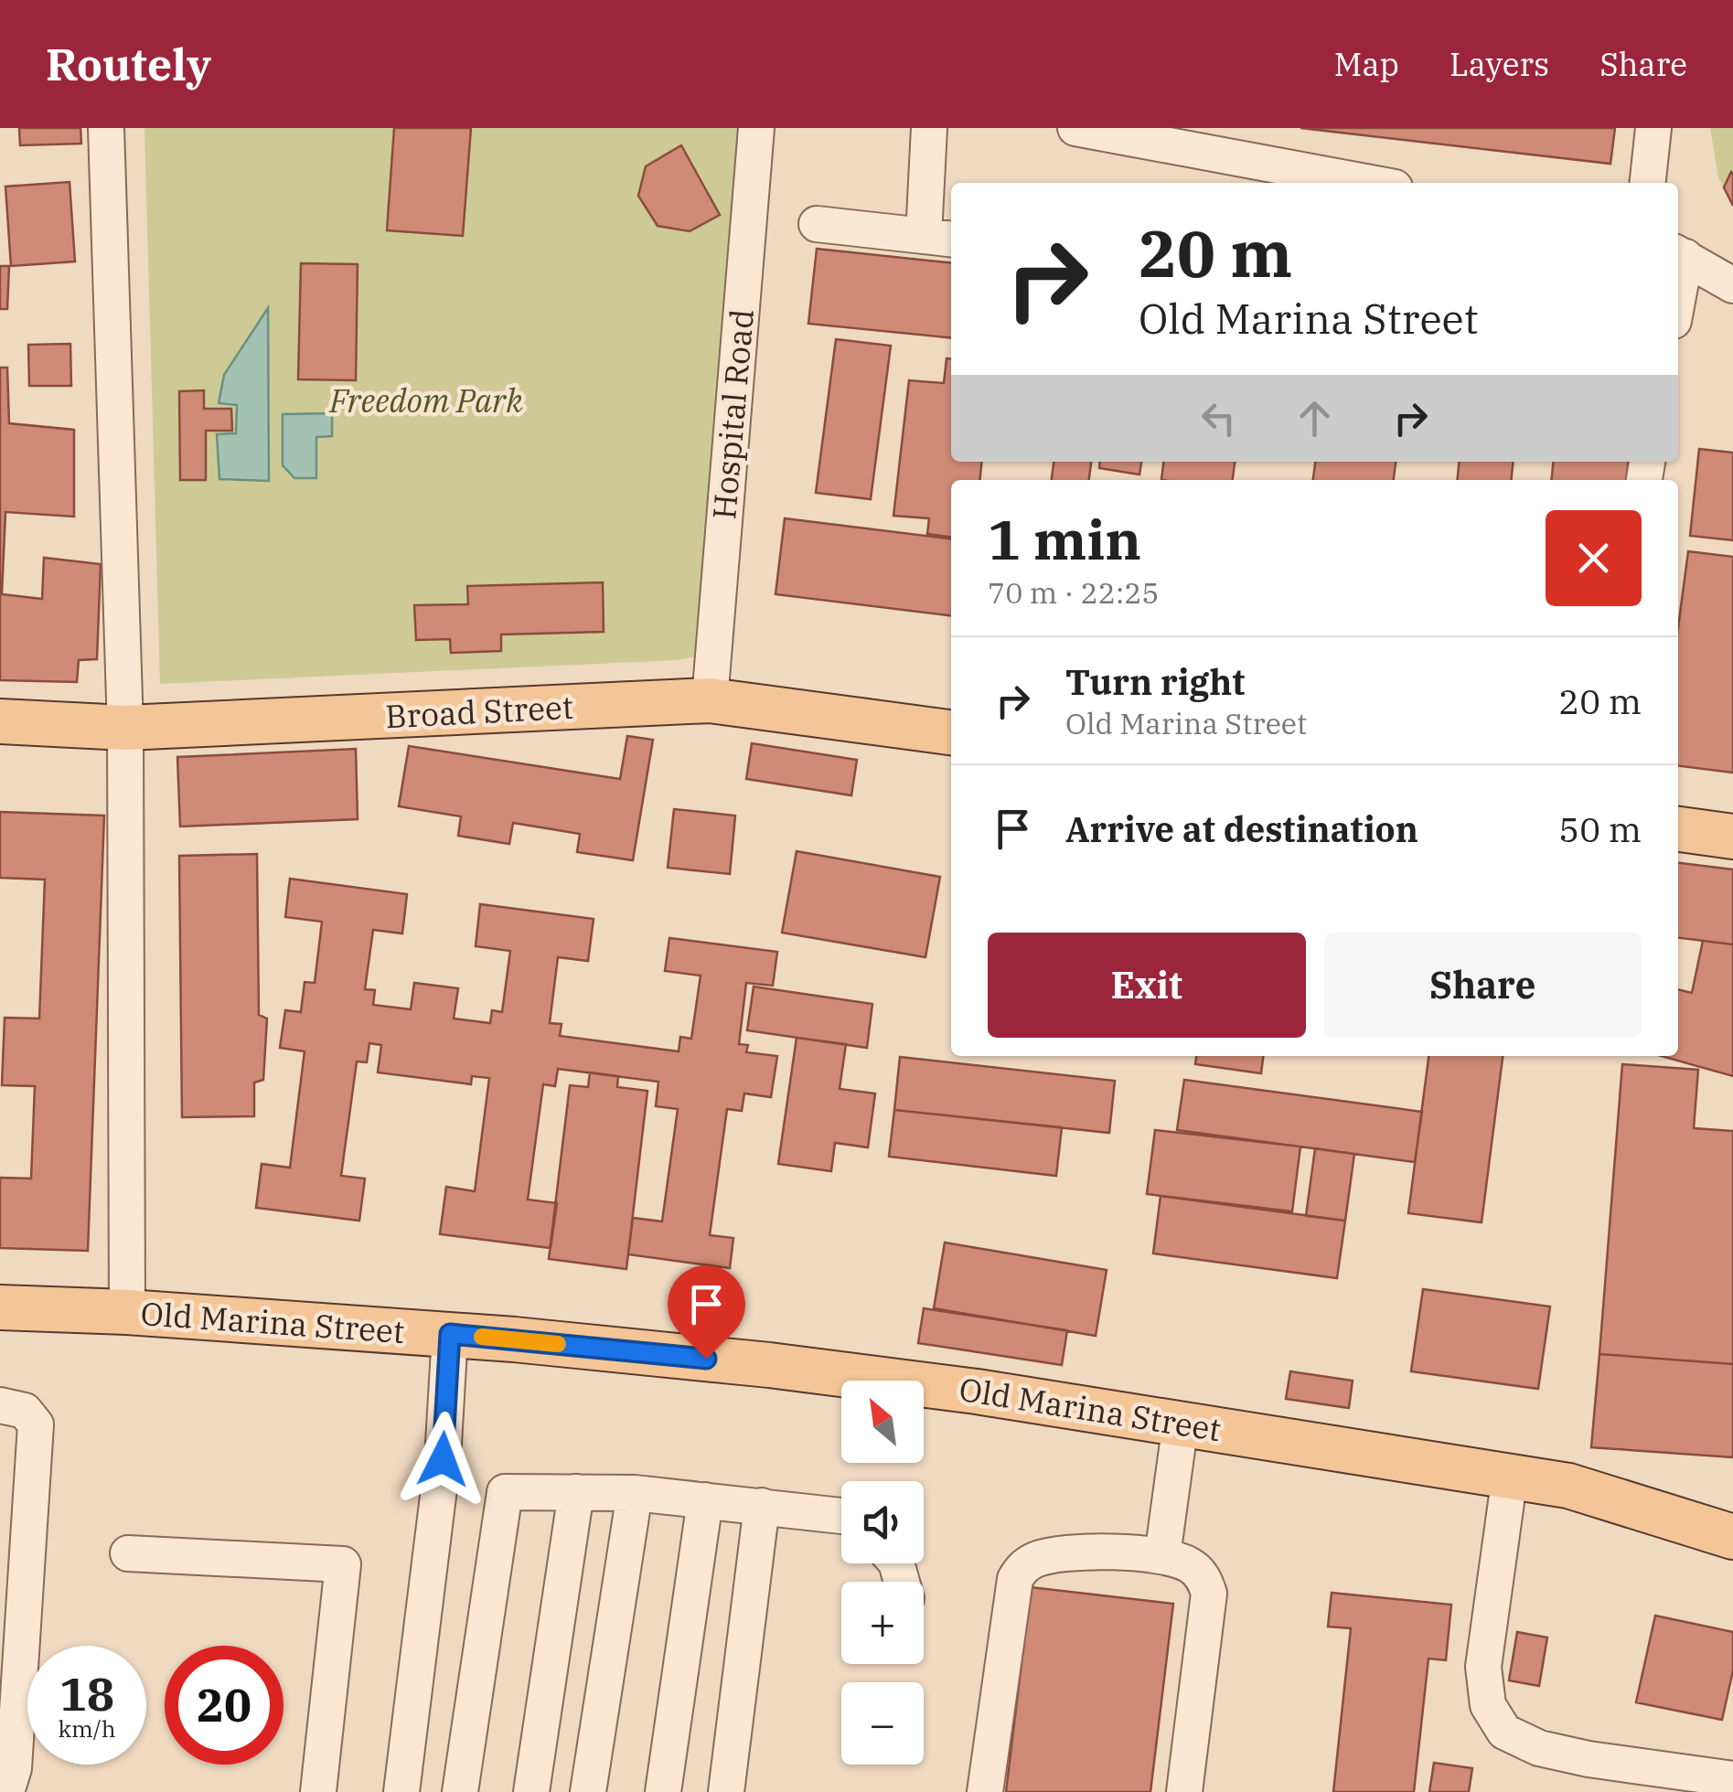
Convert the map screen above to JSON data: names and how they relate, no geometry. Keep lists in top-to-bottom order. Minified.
{"streets":{"main road":["Broad Street","Old Marina Street"],"street":["Hospital Road"]},"crossings":[["Hospital Road","Broad Street"]],"parks":["Freedom Park"],"north":"top left","page":{"header":"Routely","nav":["Map","Layers","Share"],"turn":["20 m","Old Marina Street"],"heading":["1 min","70 m · 22:25"],"list":[{"name":"Turn right","note":"Old Marina Street","value":"20 m"},{"name":"Arrive at destination","value":"50 m"}],"buttons":["Exit","Share"],"map_buttons":["+","−"],"speed":"18 km/h","limit":"20"}}
